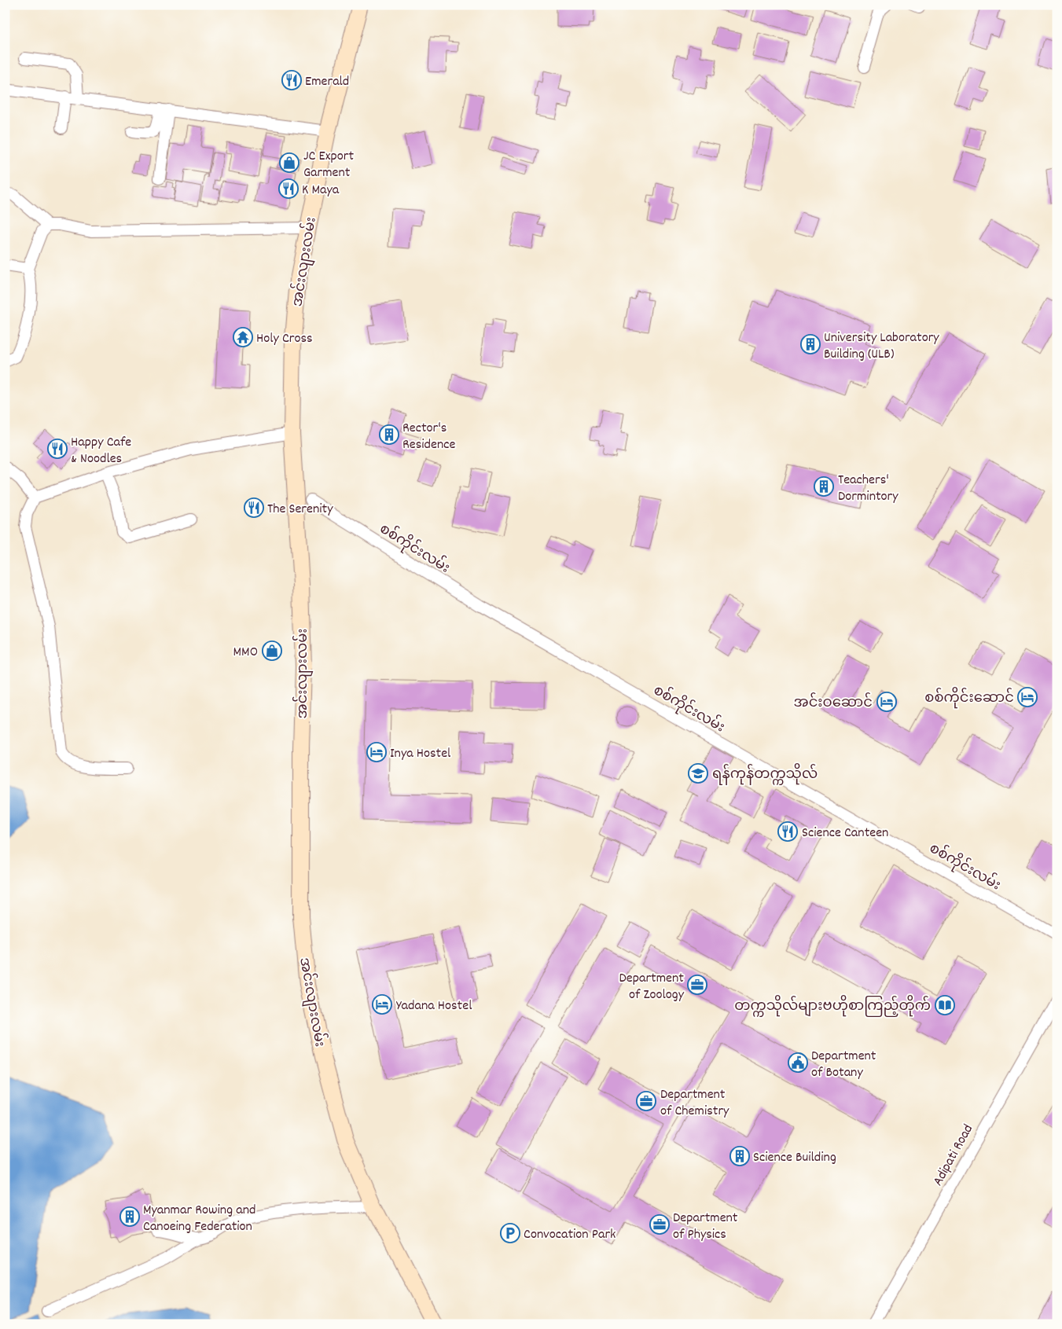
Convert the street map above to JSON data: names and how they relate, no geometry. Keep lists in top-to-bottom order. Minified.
{"streets":{"main road":["အင်းလျားလမ်း"],"street":["စစ်ကိုင်းလမ်း","Adipati Road"]},"places":{"restaurant":["Emerald","K Maya","Happy Cafe & Noodles","The Serenity","Science Canteen"],"shop":["JC Export Garment","MMO"],"temple":["Holy Cross"],"building":["University Laboratory Building (ULB)","Rector's Residence","Teachers' Dormintory","Science Building","Myanmar Rowing and Canoeing Federation"],"hotel":["စစ်ကိုင်းဆောင်","အင်းဝ‌ဆောင်","Inya Hostel","Yadana Hostel"],"school or university":["ရန်ကုန်တက္ကသိုလ်"],"office":["Department of Zoology","Department of Chemistry","Department of Physics"],"library":["တက္ကသိုလ်များဗဟိုစာကြည့်တိုက်"],"public building":["Department of Botany"],"parking":["Convocation Park"]}}
